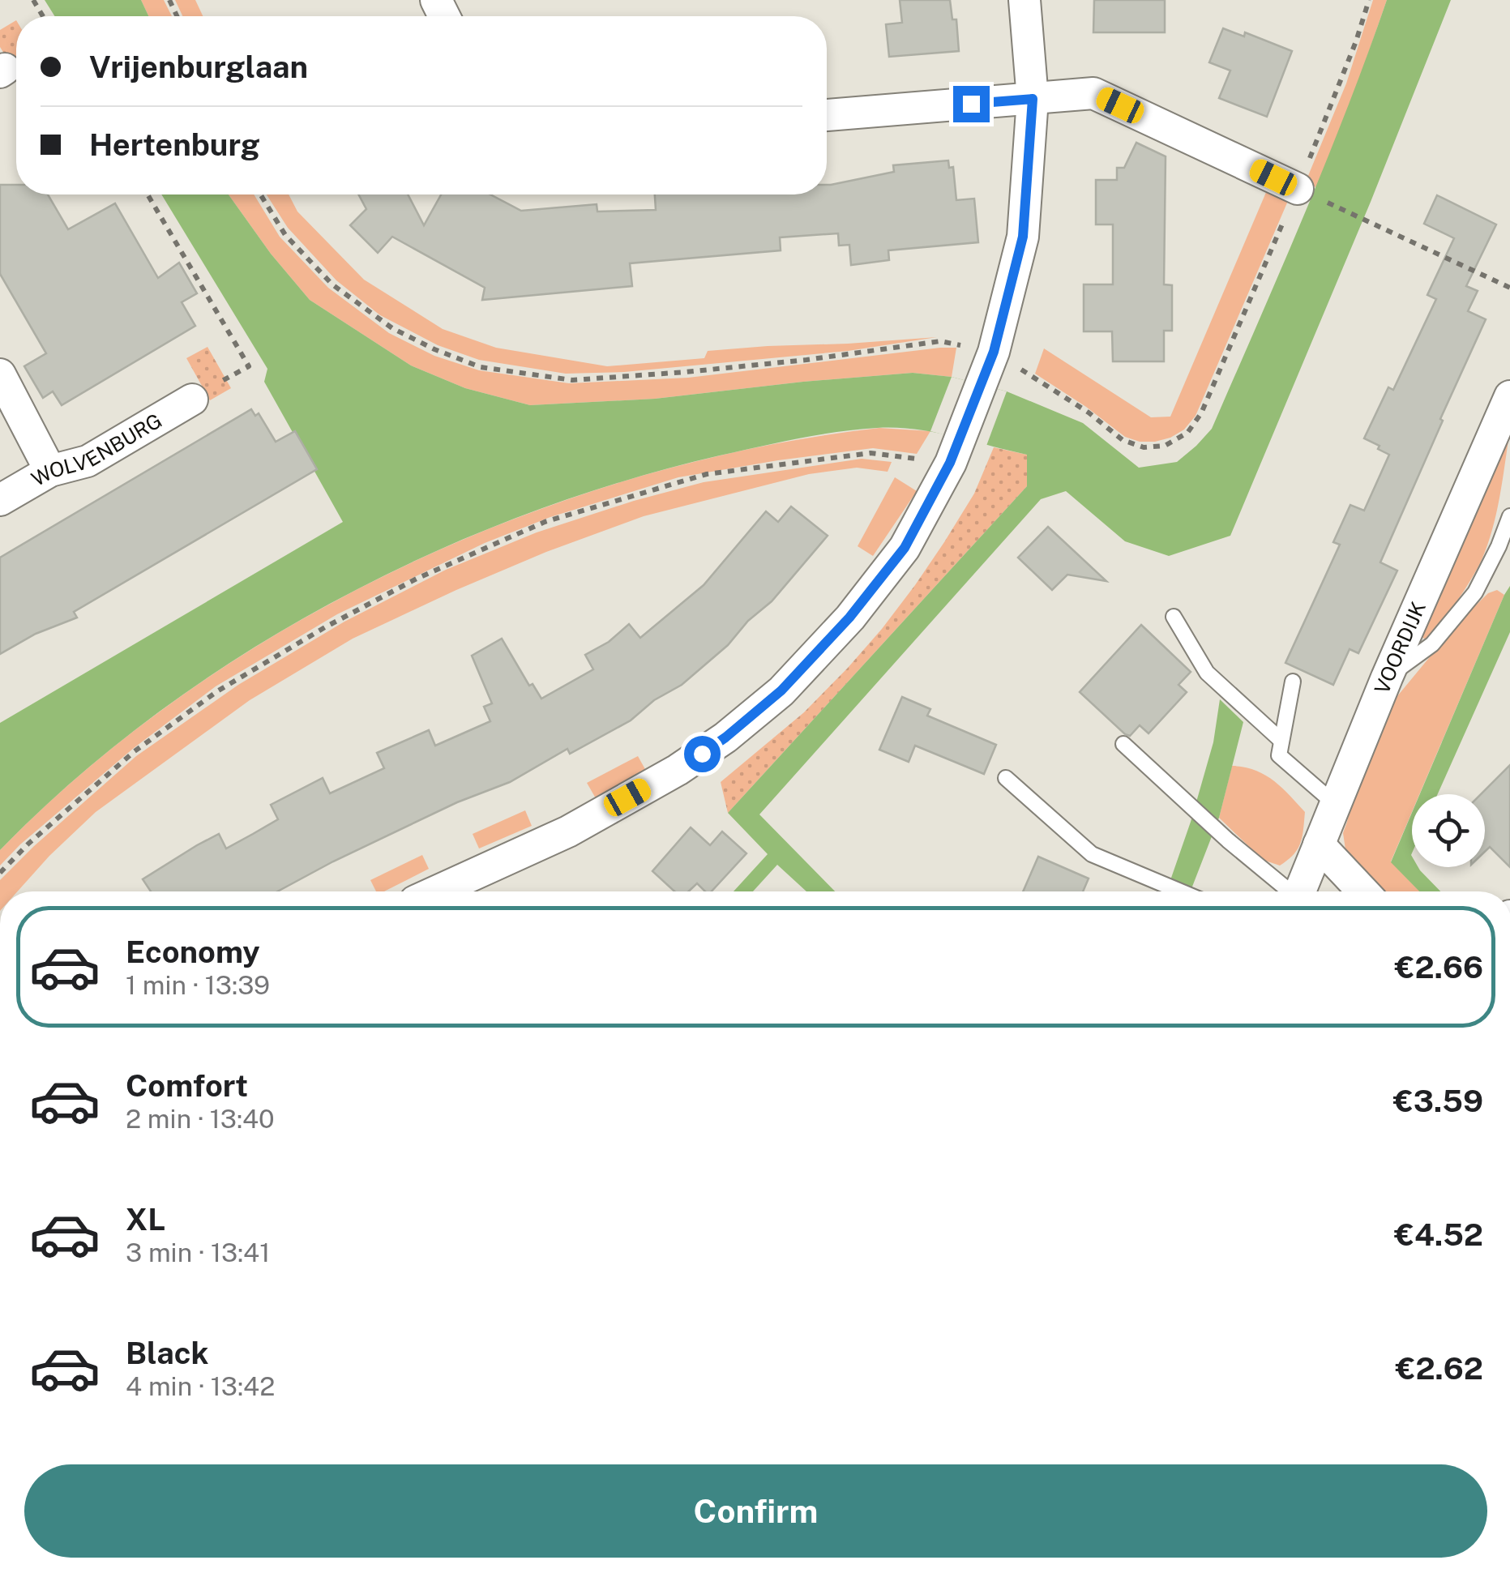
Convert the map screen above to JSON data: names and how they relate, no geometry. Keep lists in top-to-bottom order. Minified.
{"streets":{"street":["WOLVENBURG","VOORDIJK"]},"page":{"banner":["Vrijenburglaan","Hertenburg"],"list":[{"name":"Economy","note":"1 min · 13:39","value":"€2.66"},{"name":"Comfort","note":"2 min · 13:40","value":"€3.59"},{"name":"XL","note":"3 min · 13:41","value":"€4.52"},{"name":"Black","note":"4 min · 13:42","value":"€2.62"}],"buttons":"Confirm"}}
